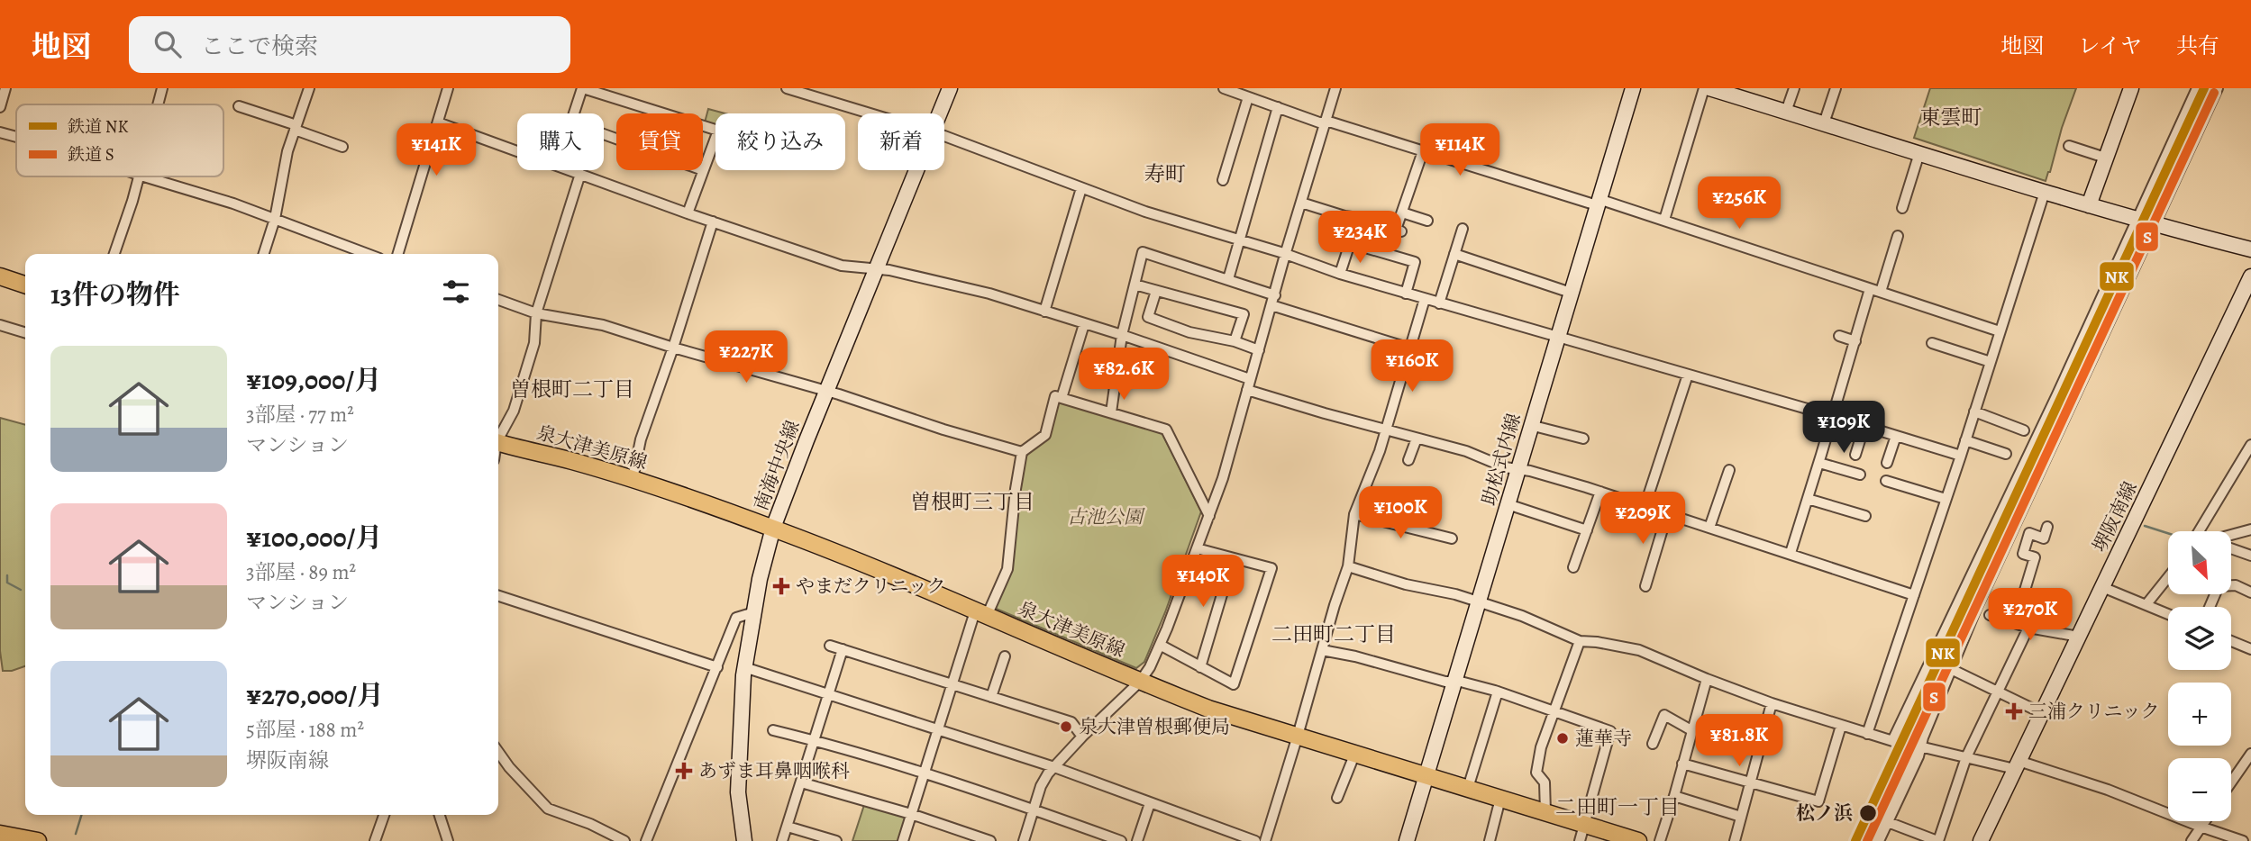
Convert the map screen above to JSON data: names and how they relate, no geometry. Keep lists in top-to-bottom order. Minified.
{"streets":{"main road":["泉大津美原線"],"street":["助松式内線","南海中央線","堺阪南線"]},"crossings":[["泉大津美原線","助松式内線"],["泉大津美原線","南海中央線"]],"districts":["東雲町","寿町","曽根町二丁目","曽根町三丁目","二田町二丁目","二田町一丁目"],"parks":["古池公園"],"places":{"health":["やまだクリニック","三浦クリニック","あずま耳鼻咽喉科"],"other":["泉大津曽根郵便局","蓮華寺","松ノ浜"]},"lines":["rail line NK","rail line S"],"legend":["鉄道 NK","鉄道 S"],"north":"bottom right","page":{"header":"地図","search":"ここで検索","nav":["地図","レイヤ","共有"],"chip":["購入","賃貸","絞り込み","新着"],"price":["¥141K","¥114K","¥256K","¥234K","¥227K","¥160K","¥82.6K","¥109K","¥100K","¥209K","¥140K","¥270K","¥81.8K"],"heading":"13件の物件","list":[{"name":"¥109,000/月","note":"3部屋 · 77 m² · マンション"},{"name":"¥100,000/月","note":"3部屋 · 89 m² · マンション"},{"name":"¥270,000/月","note":"5部屋 · 188 m² · 堺阪南線"}],"map_buttons":["+","−"]}}
